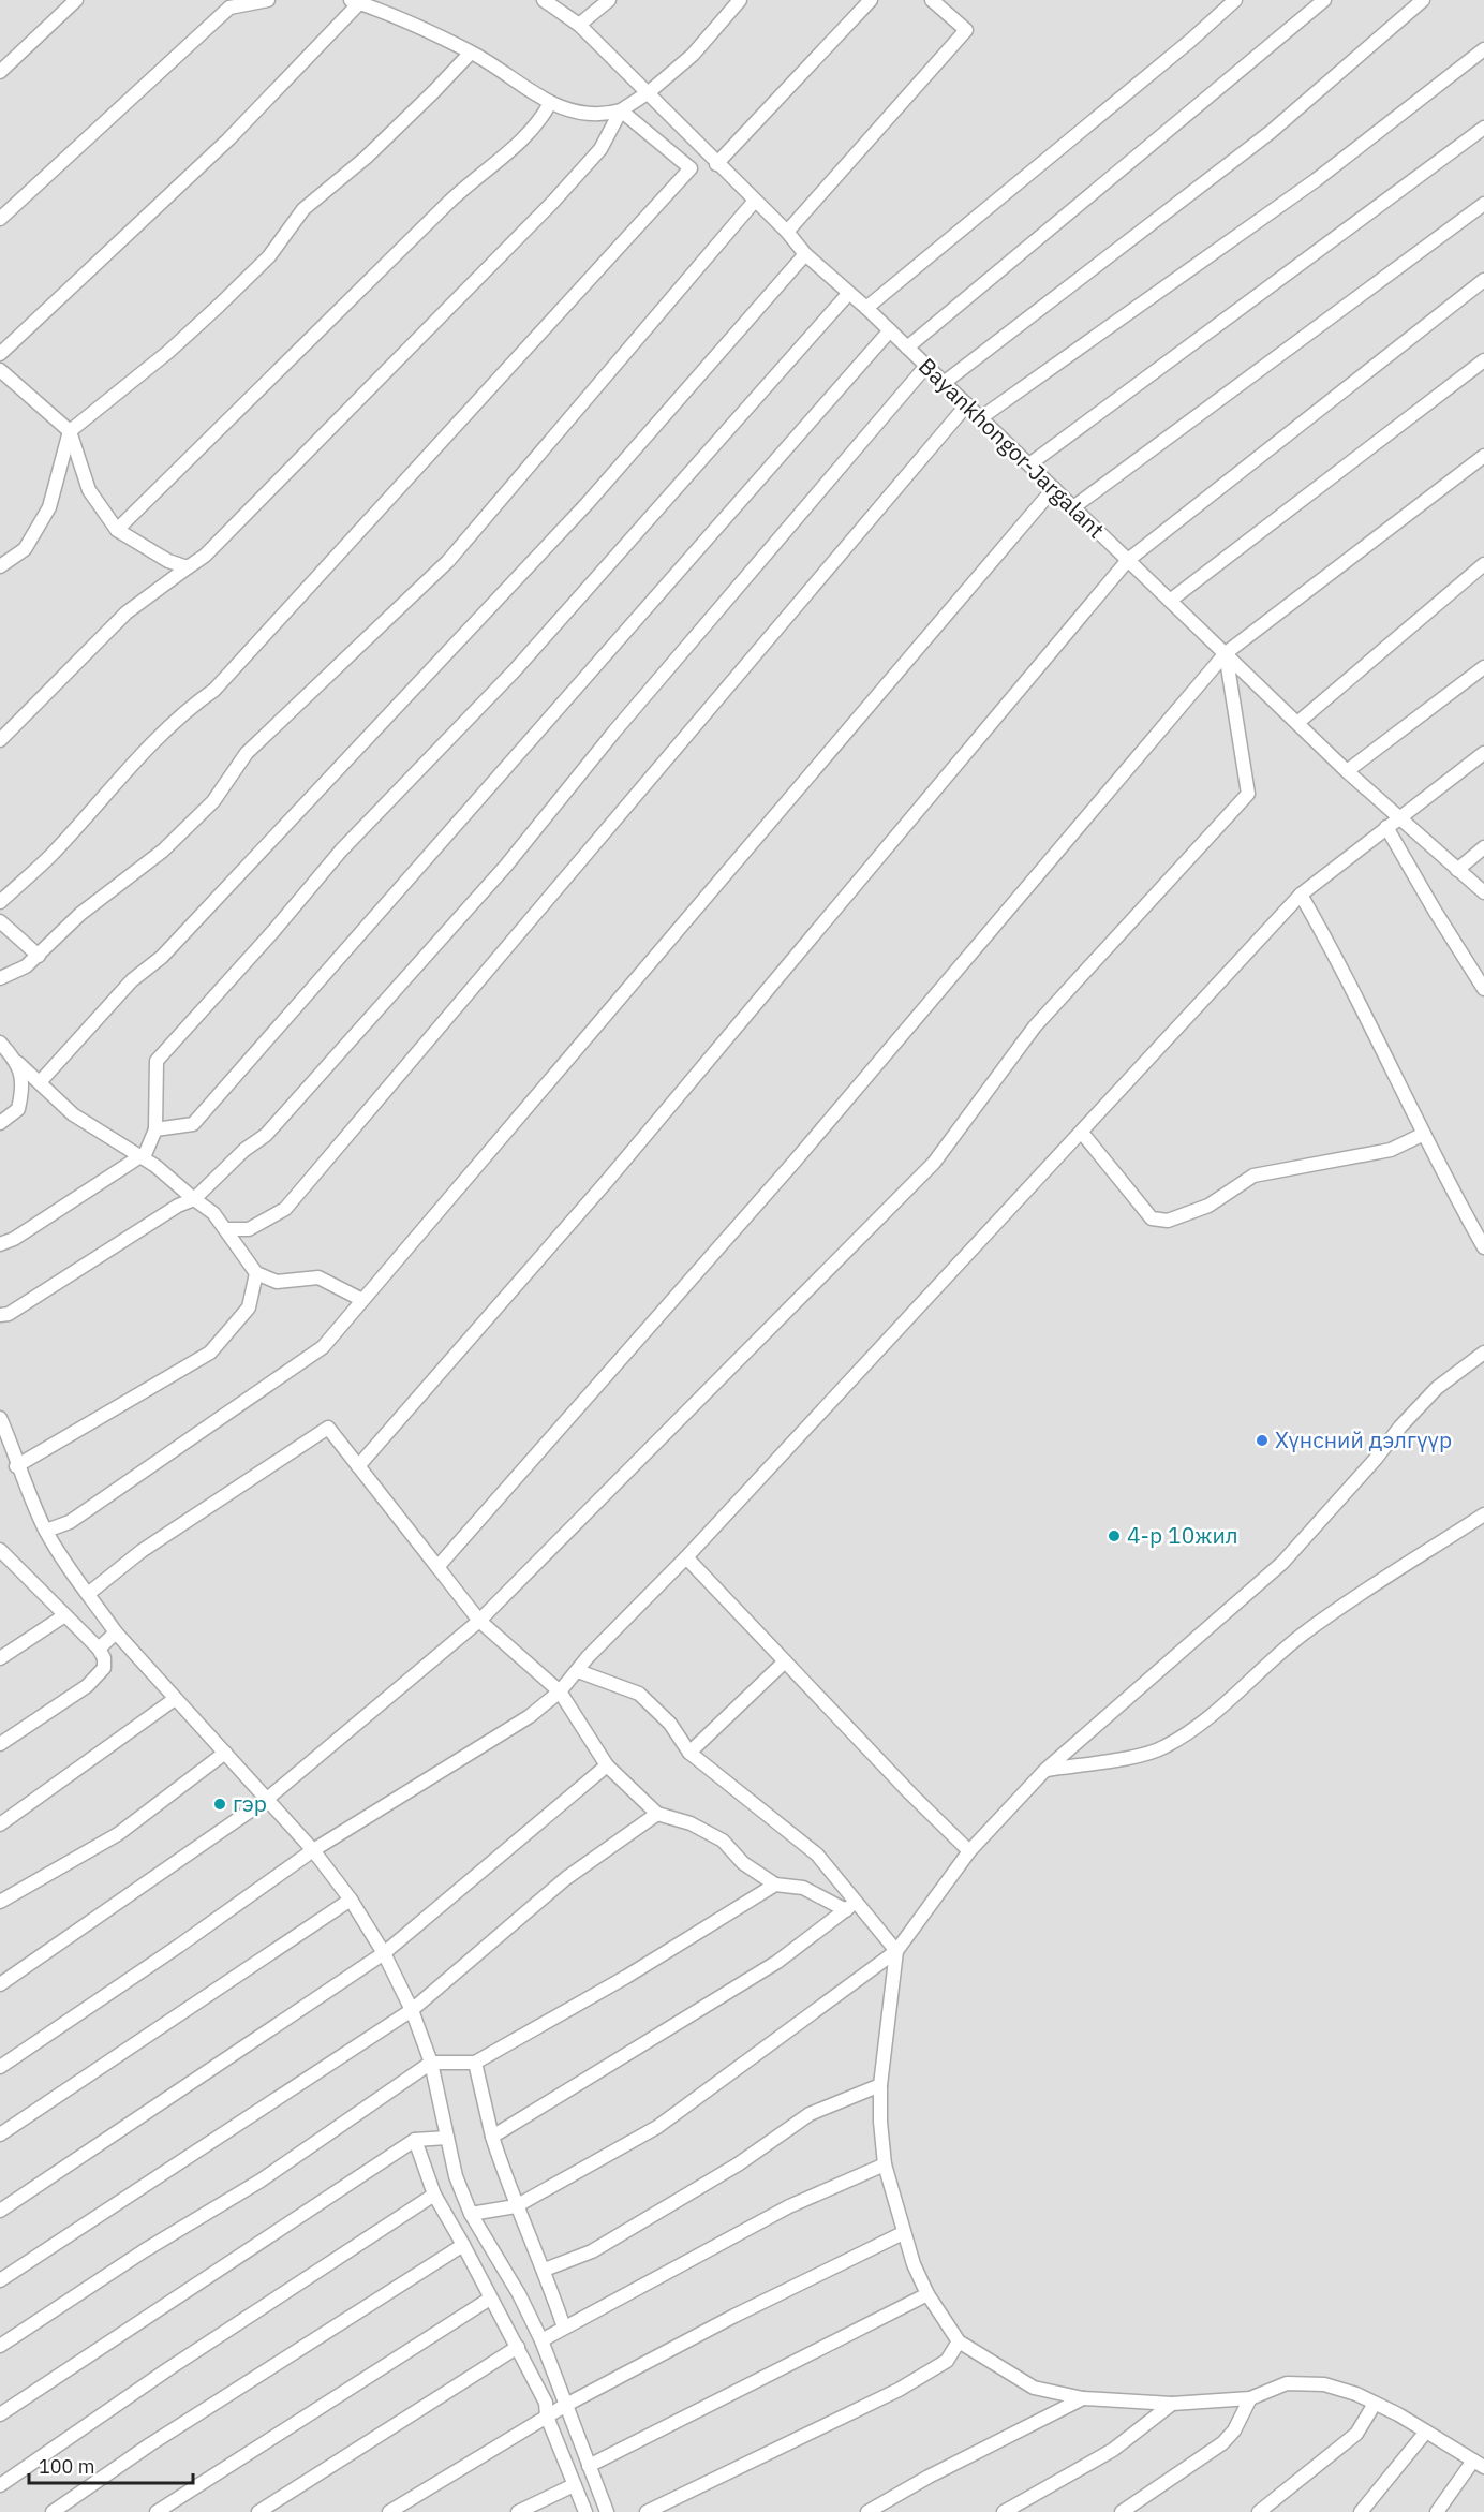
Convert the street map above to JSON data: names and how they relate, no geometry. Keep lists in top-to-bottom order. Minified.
{"streets":{"street":["Bayankhongor-Jargalant"]},"places":["Хүнсний дэлгүүр","4-р 10жил","гэр"],"scale_bar":"100 m"}
